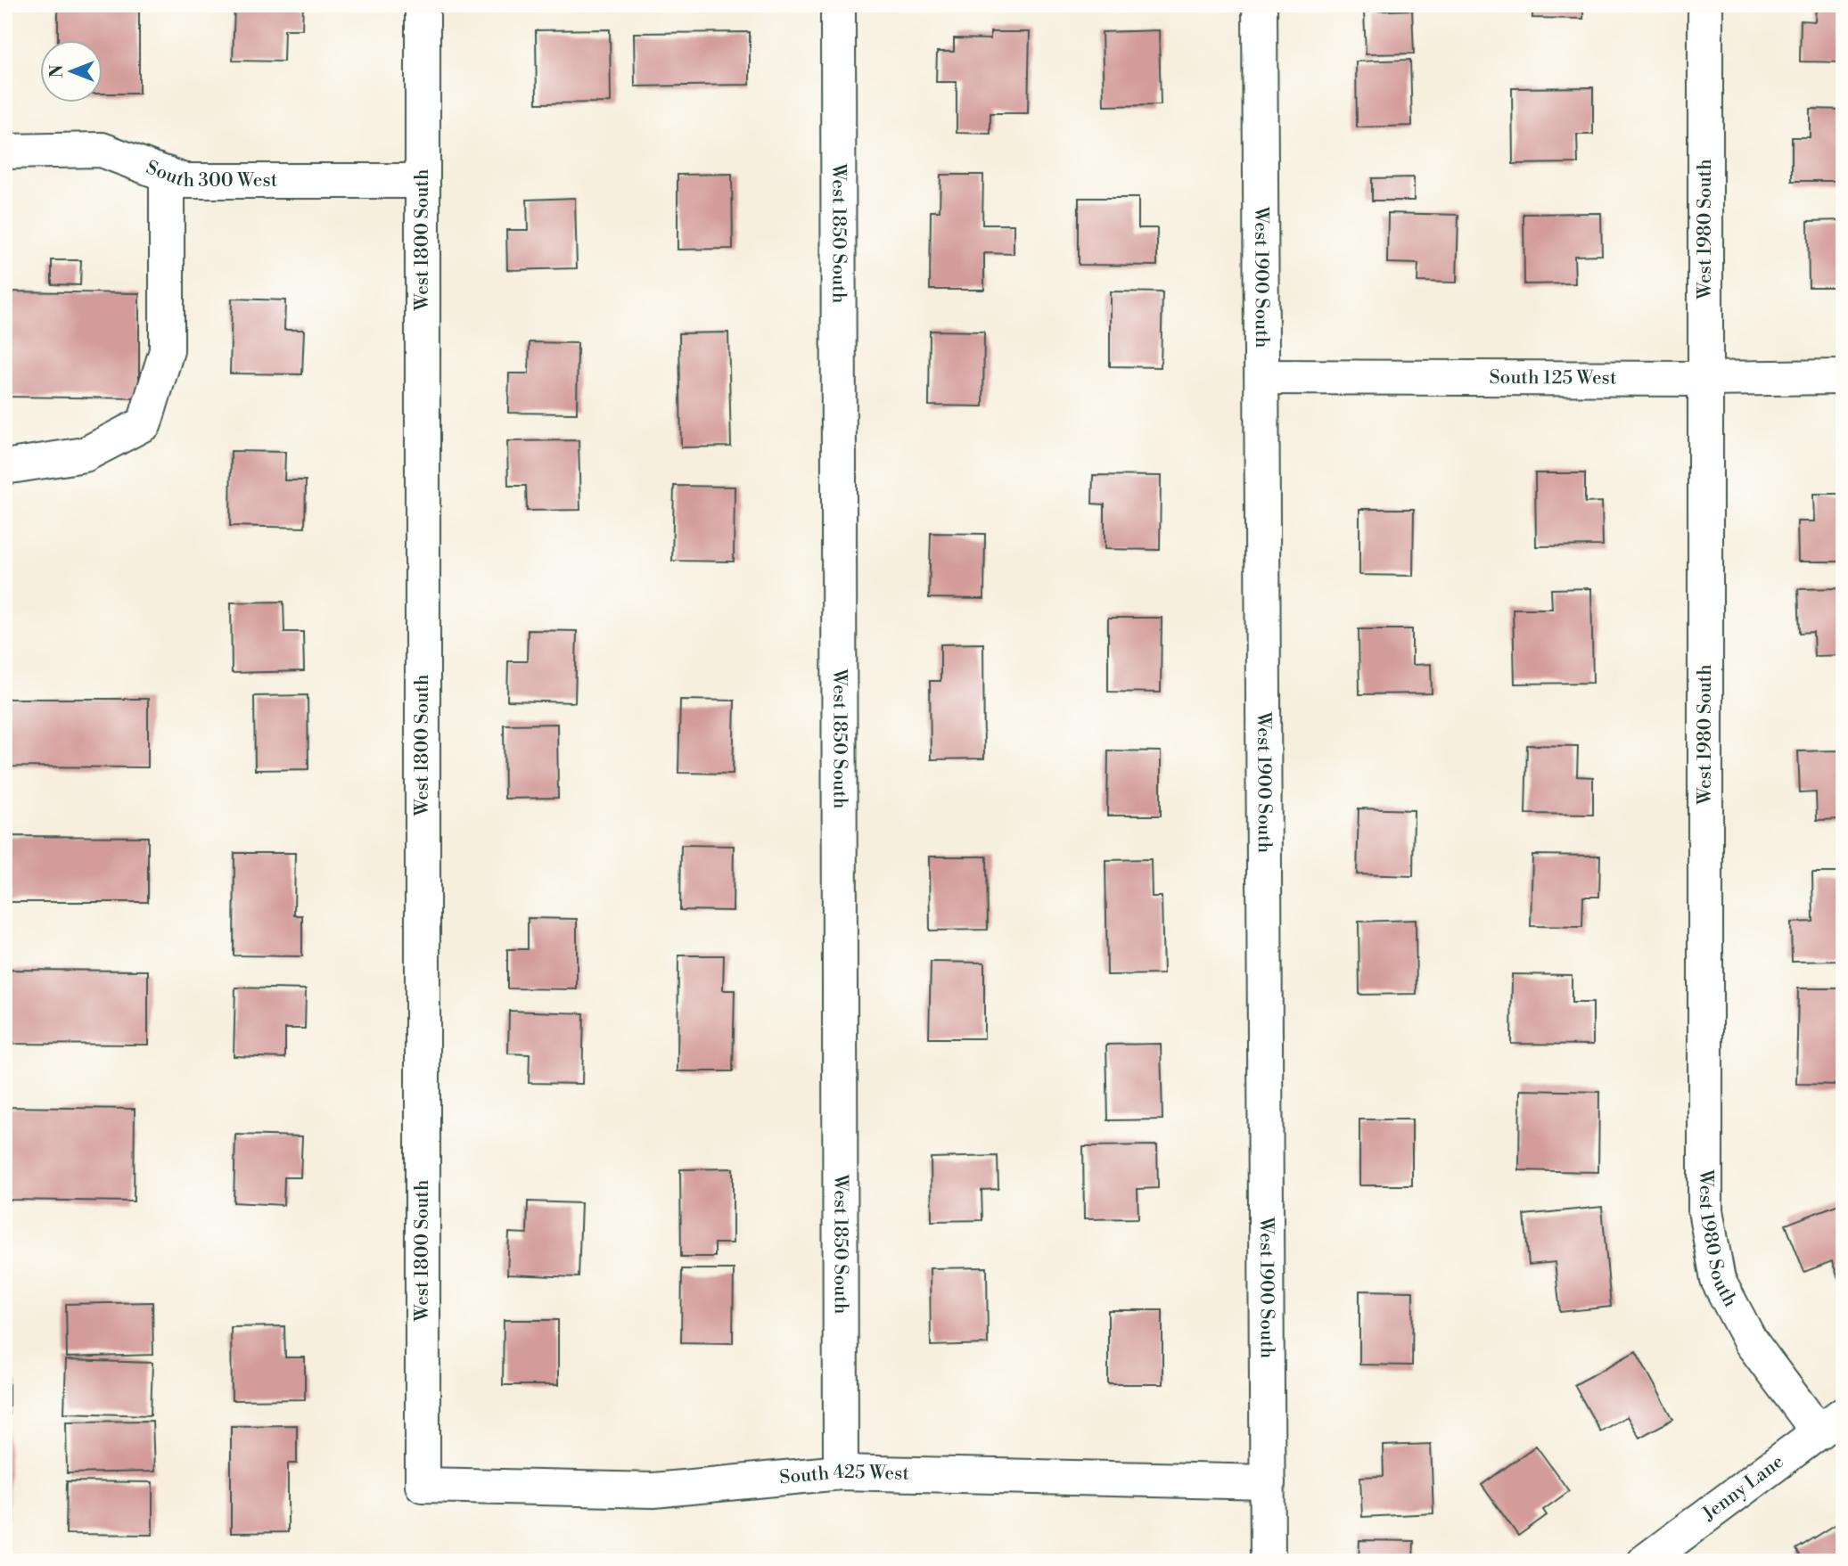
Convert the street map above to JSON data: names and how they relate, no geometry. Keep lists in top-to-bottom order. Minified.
{"streets":{"street":["South 300 West","West 1980 South","West 1850 South","West 1800 South","West 1900 South","South 125 West","South 425 West","Jenny Lane"]},"crossings":[["South 300 West","West 1800 South"],["West 1980 South","South 125 West"],["West 1980 South","Jenny Lane"],["West 1850 South","South 425 West"],["West 1800 South","South 425 West"],["West 1900 South","South 125 West"],["West 1900 South","South 425 West"]],"north":"left"}
